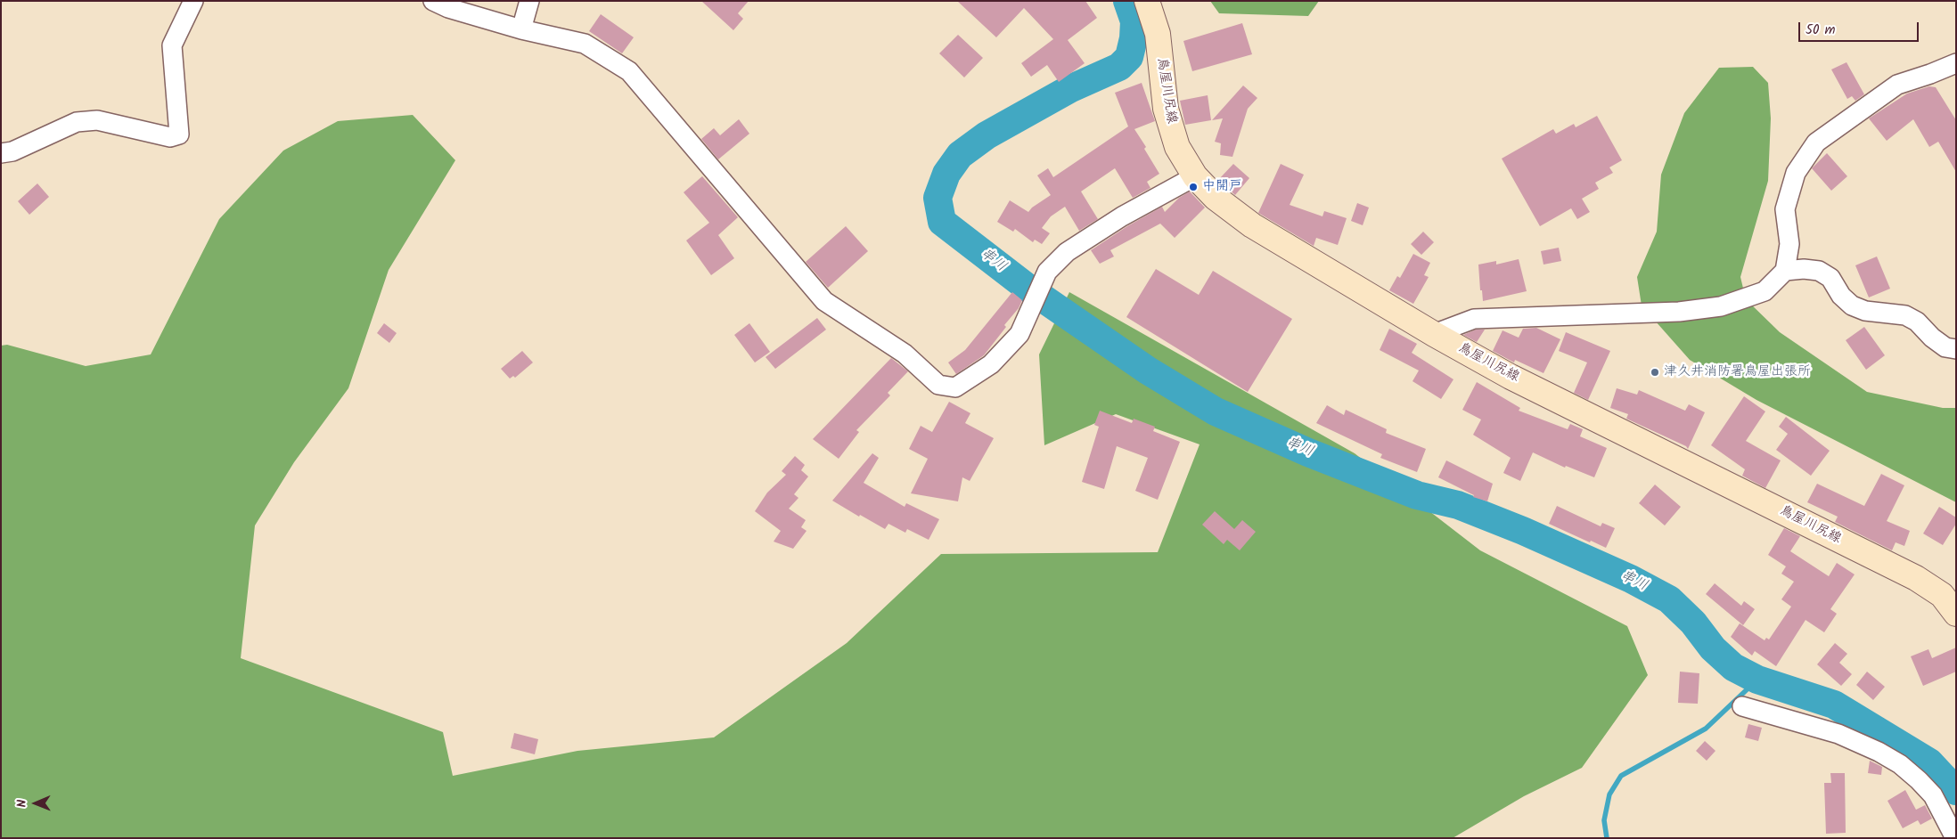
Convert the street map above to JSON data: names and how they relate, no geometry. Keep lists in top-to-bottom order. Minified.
{"streets":{"main road":["鳥屋川尻線"]},"water":["串川"],"places":["中開戸","津久井消防署鳥屋出張所"],"scale_bar":"50 m","north":"left"}
